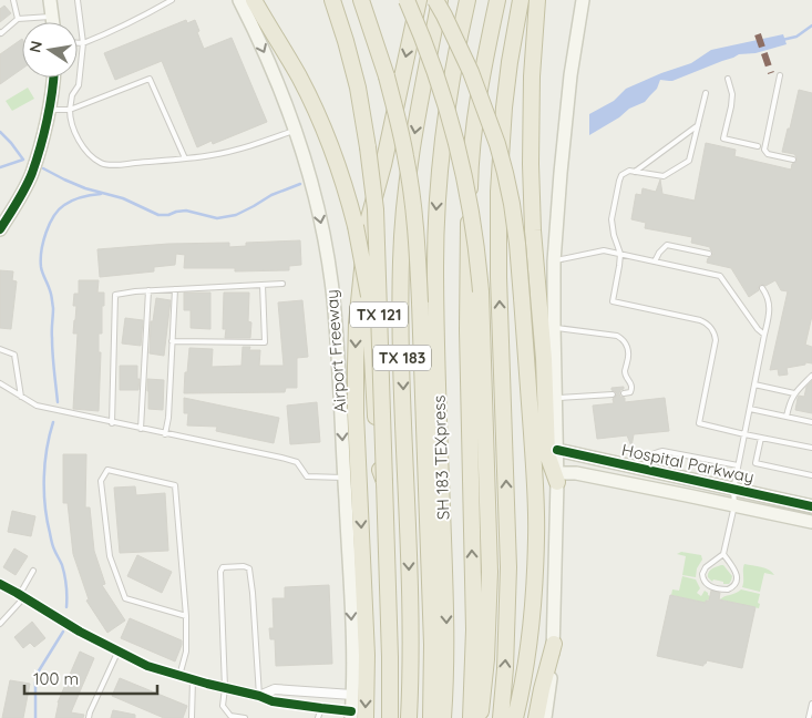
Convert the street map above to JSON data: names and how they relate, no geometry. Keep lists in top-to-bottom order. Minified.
{"streets":{"highway":["TX 121","TX 183","SH 183 TEXpress"],"main road":["Airport Freeway","Hospital Parkway"]},"one_way":["Airport Freeway"],"scale_bar":"100 m","north":"left"}
